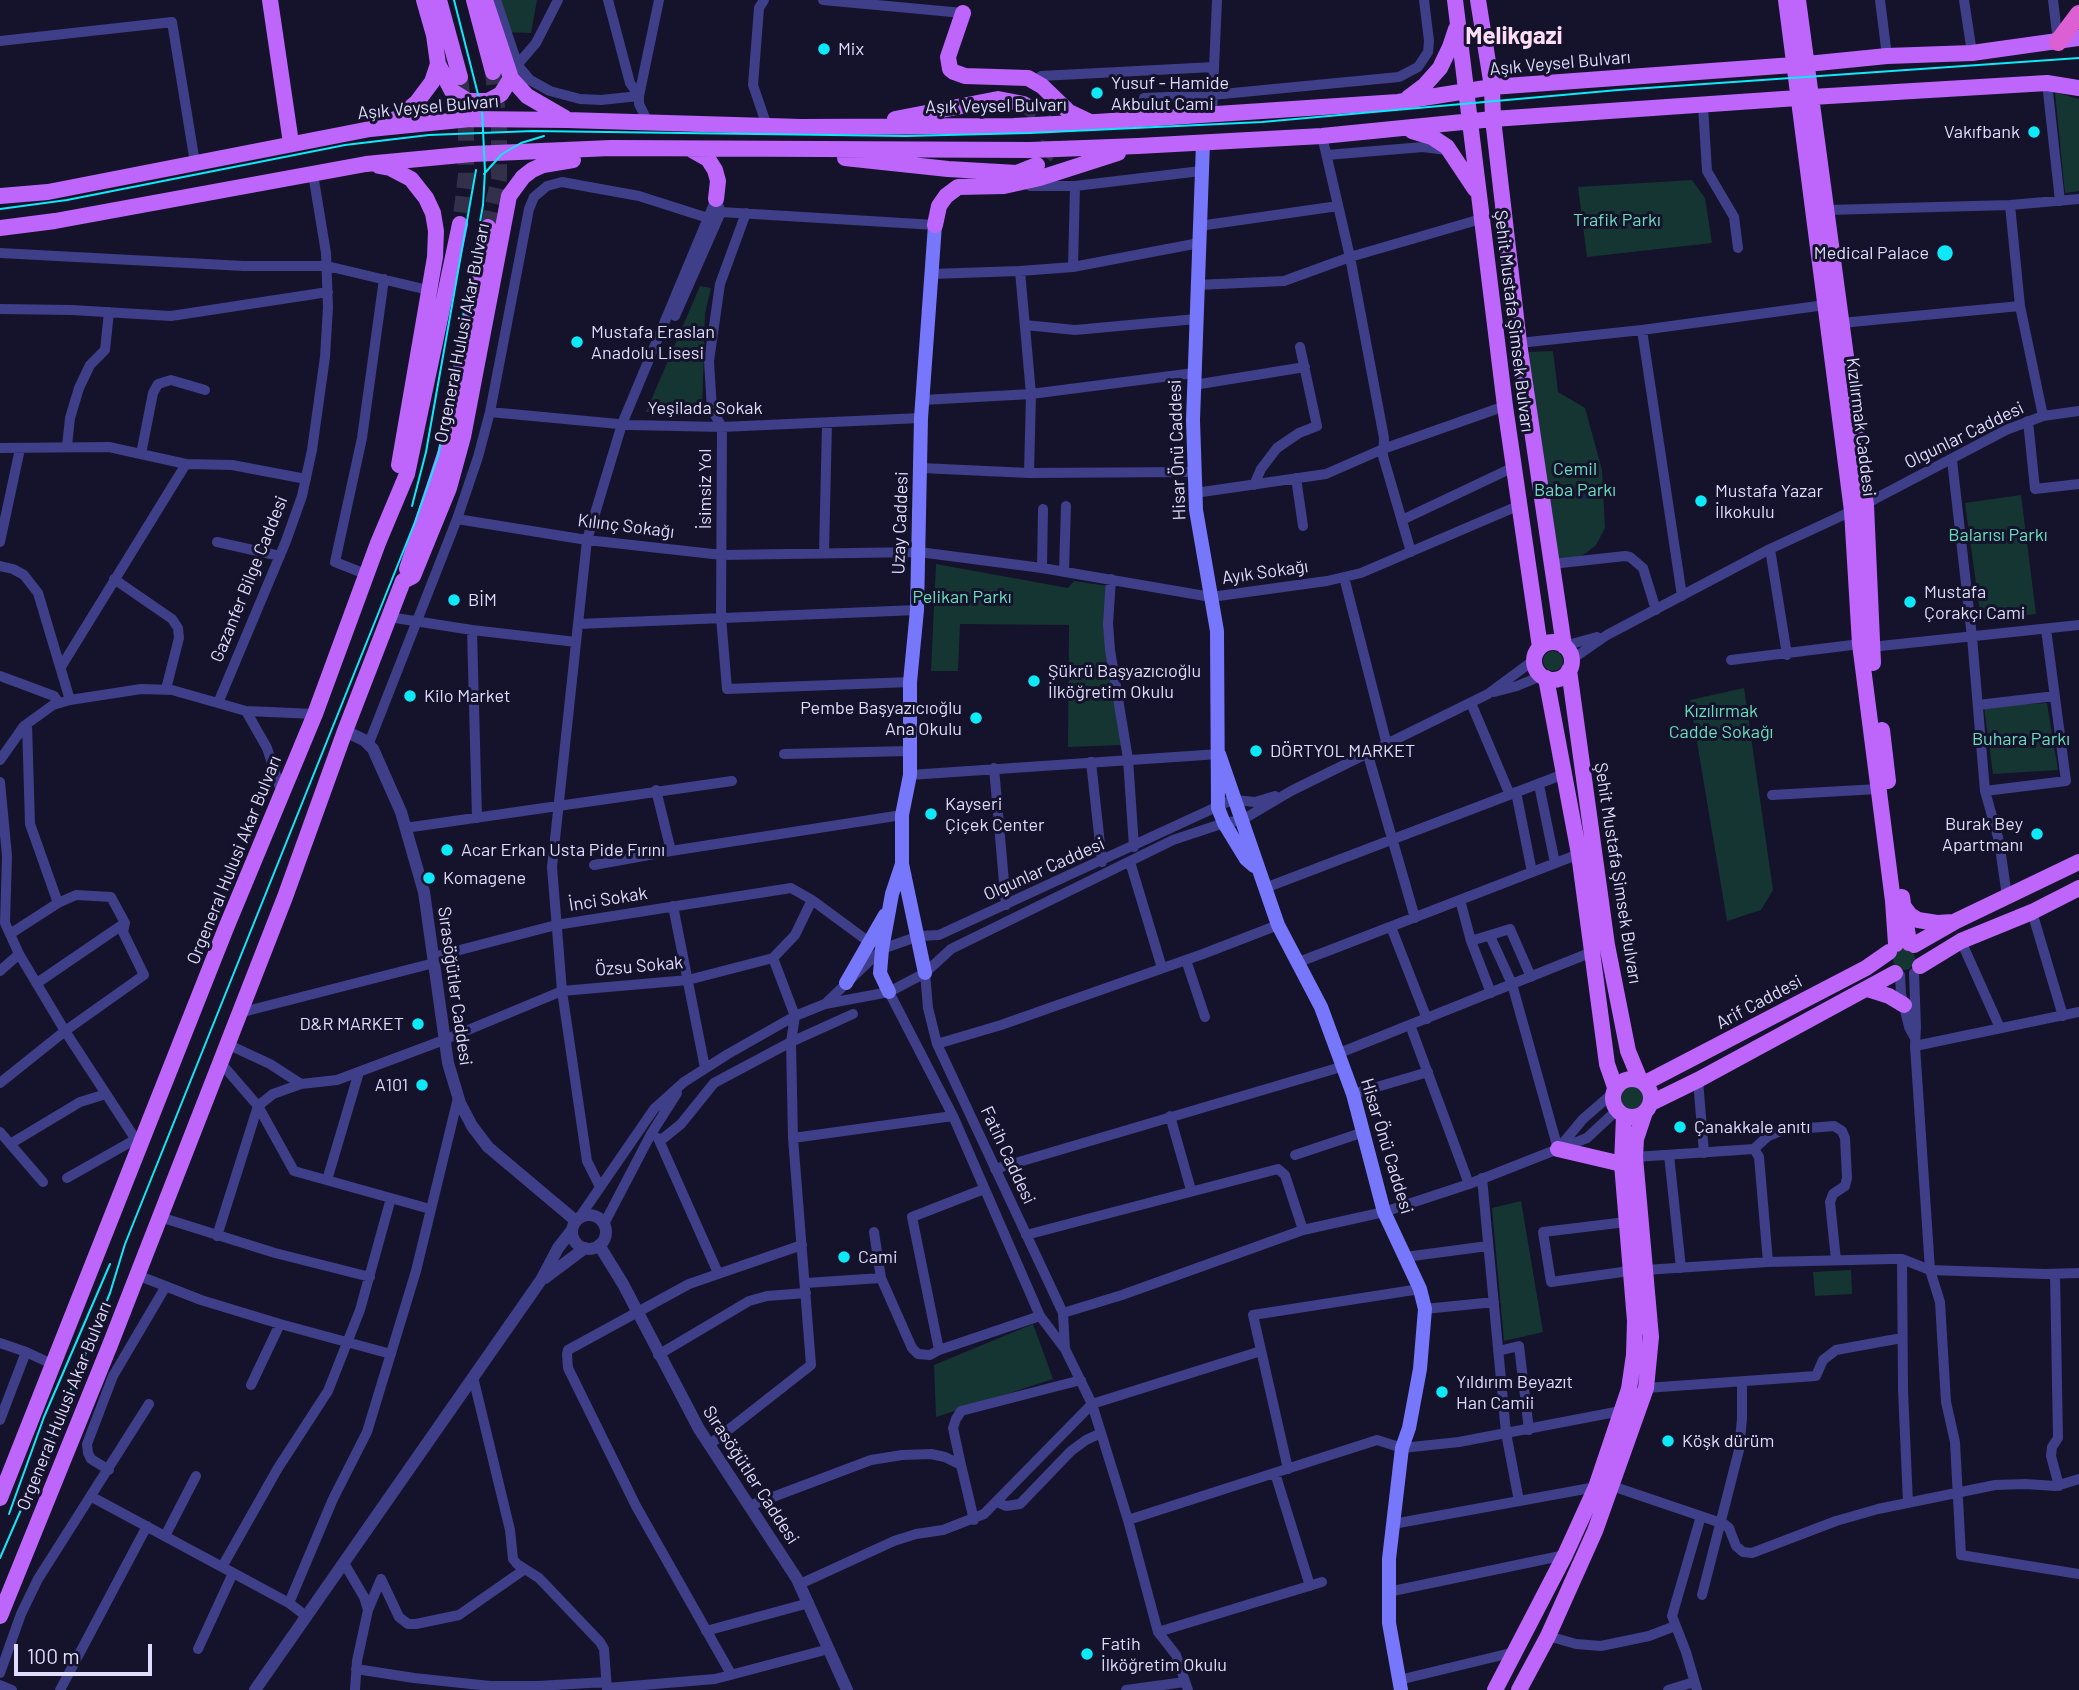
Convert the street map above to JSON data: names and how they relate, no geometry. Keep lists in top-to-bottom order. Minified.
{"streets":{"main road":["Aşık Veysel Bulvarı","Şehit Mustafa Şimsek Bulvarı","Orgeneral Hulusi Akar Bulvarı","Kızılırmak Caddesi","Hisar Önü Caddesi","Uzay Caddesi","Arif Caddesi"],"street":["Yeşilada Sokak","Olgunlar Caddesi","İsimsiz Yol","Kılınç Sokağı","Ayık Sokağı","Gazanfer Bilge Caddesi","İnci Sokak","Özsu Sokak","Sırasöğütler Caddesi","Fatih Caddesi"]},"crossings":[["Aşık Veysel Bulvarı","Şehit Mustafa Şimsek Bulvarı"],["Aşık Veysel Bulvarı","Kızılırmak Caddesi"],["Şehit Mustafa Şimsek Bulvarı","Olgunlar Caddesi"],["Şehit Mustafa Şimsek Bulvarı","Ayık Sokağı"],["Şehit Mustafa Şimsek Bulvarı","Arif Caddesi"],["Orgeneral Hulusi Akar Bulvarı","İnci Sokak"],["Yeşilada Sokak","İsimsiz Yol"],["Yeşilada Sokak","Uzay Caddesi"],["Kızılırmak Caddesi","Olgunlar Caddesi"],["Kızılırmak Caddesi","Arif Caddesi"],["Olgunlar Caddesi","Hisar Önü Caddesi"],["Olgunlar Caddesi","Uzay Caddesi"],["Olgunlar Caddesi","Sırasöğütler Caddesi"],["Olgunlar Caddesi","Fatih Caddesi"],["Hisar Önü Caddesi","Ayık Sokağı"],["İsimsiz Yol","Uzay Caddesi"],["İsimsiz Yol","Kılınç Sokağı"],["Uzay Caddesi","Kılınç Sokağı"],["Uzay Caddesi","Ayık Sokağı"],["Uzay Caddesi","Fatih Caddesi"],["Kılınç Sokağı","Ayık Sokağı"],["İnci Sokak","Sırasöğütler Caddesi"],["Özsu Sokak","Sırasöğütler Caddesi"]],"districts":["Melikgazi"],"parks":["Trafik Parkı","Cemil Baba Parkı","Balarısı Parkı","Pelikan Parkı","Kızılırmak Cadde Sokağı","Buhara Parkı"],"places":["Mix","Yusuf - Hamide Akbulut Cami","Vakıfbank","Medical Palace","Mustafa Eraslan Anadolu Lisesi","Mustafa Yazar İlkokulu","BİM","Mustafa Çorakçı Cami","Şükrü Başyazıcıoğlu İlköğretim Okulu","Kilo Market","Pembe Başyazıcıoğlu Ana Okulu","DÖRTYOL MARKET","Kayseri Çiçek Center","Burak Bey Apartmanı","Acar Erkan Usta Pide Fırını","Komagene","D&R MARKET","A101","Çanakkale anıtı","Cami","Yıldırım Beyazıt Han Camii","Köşk dürüm","Fatih İlköğretim Okulu"],"scale_bar":"100 m"}
